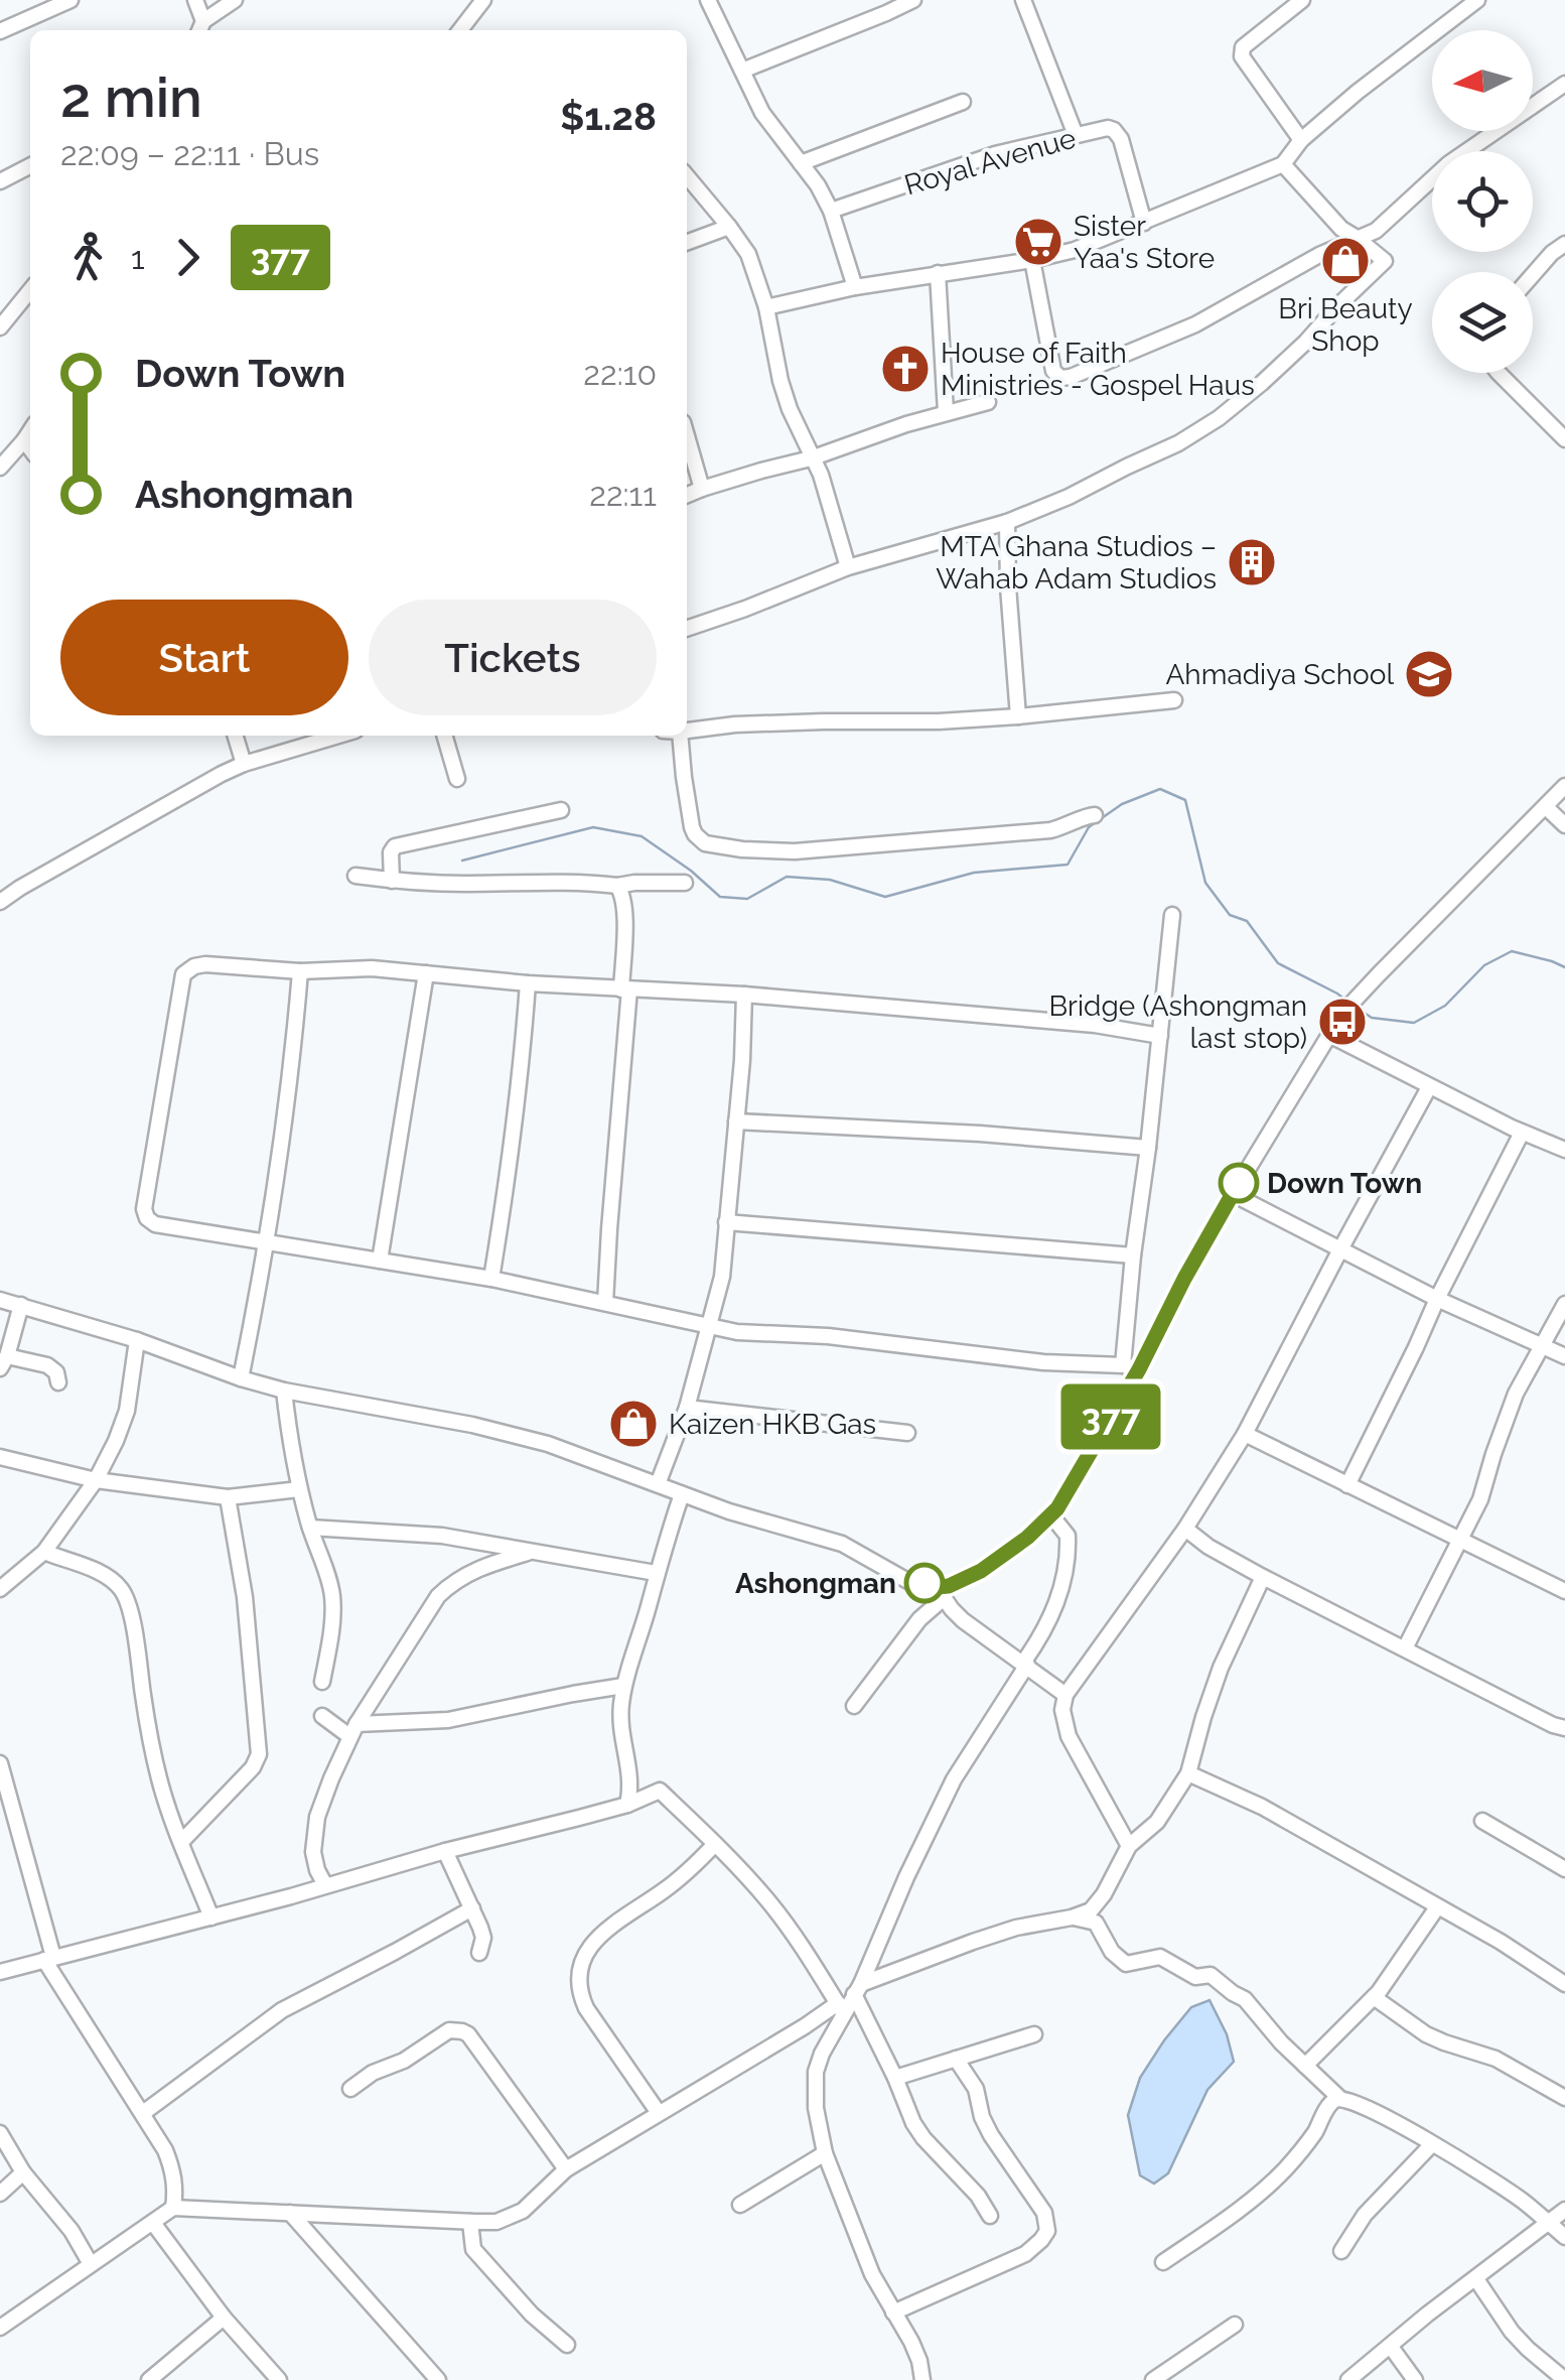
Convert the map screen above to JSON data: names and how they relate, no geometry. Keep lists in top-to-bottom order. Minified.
{"streets":{"street":["Royal Avenue"]},"places":{"supermarket":["Sister Yaa's Store"],"shop":["Bri Beauty Shop","Kaizen HKB Gas"],"church":["House of Faith Ministries - Gospel Haus"],"building":["MTA Ghana Studios – Wahab Adam Studios"],"school or university":["Ahmadiya School"],"bus stop":["Bridge (Ashongman last stop)"],"other":["Down Town","Ashongman"]},"lines":["bus line 377"],"north":"left","page":{"on_map":"377","heading":["2 min","22:09 – 22:11 · Bus","$1.28"],"legs":["1","377"],"list":[{"name":"Down Town","value":"22:10"},{"name":"Ashongman","value":"22:11"}],"buttons":["Start","Tickets"]}}
